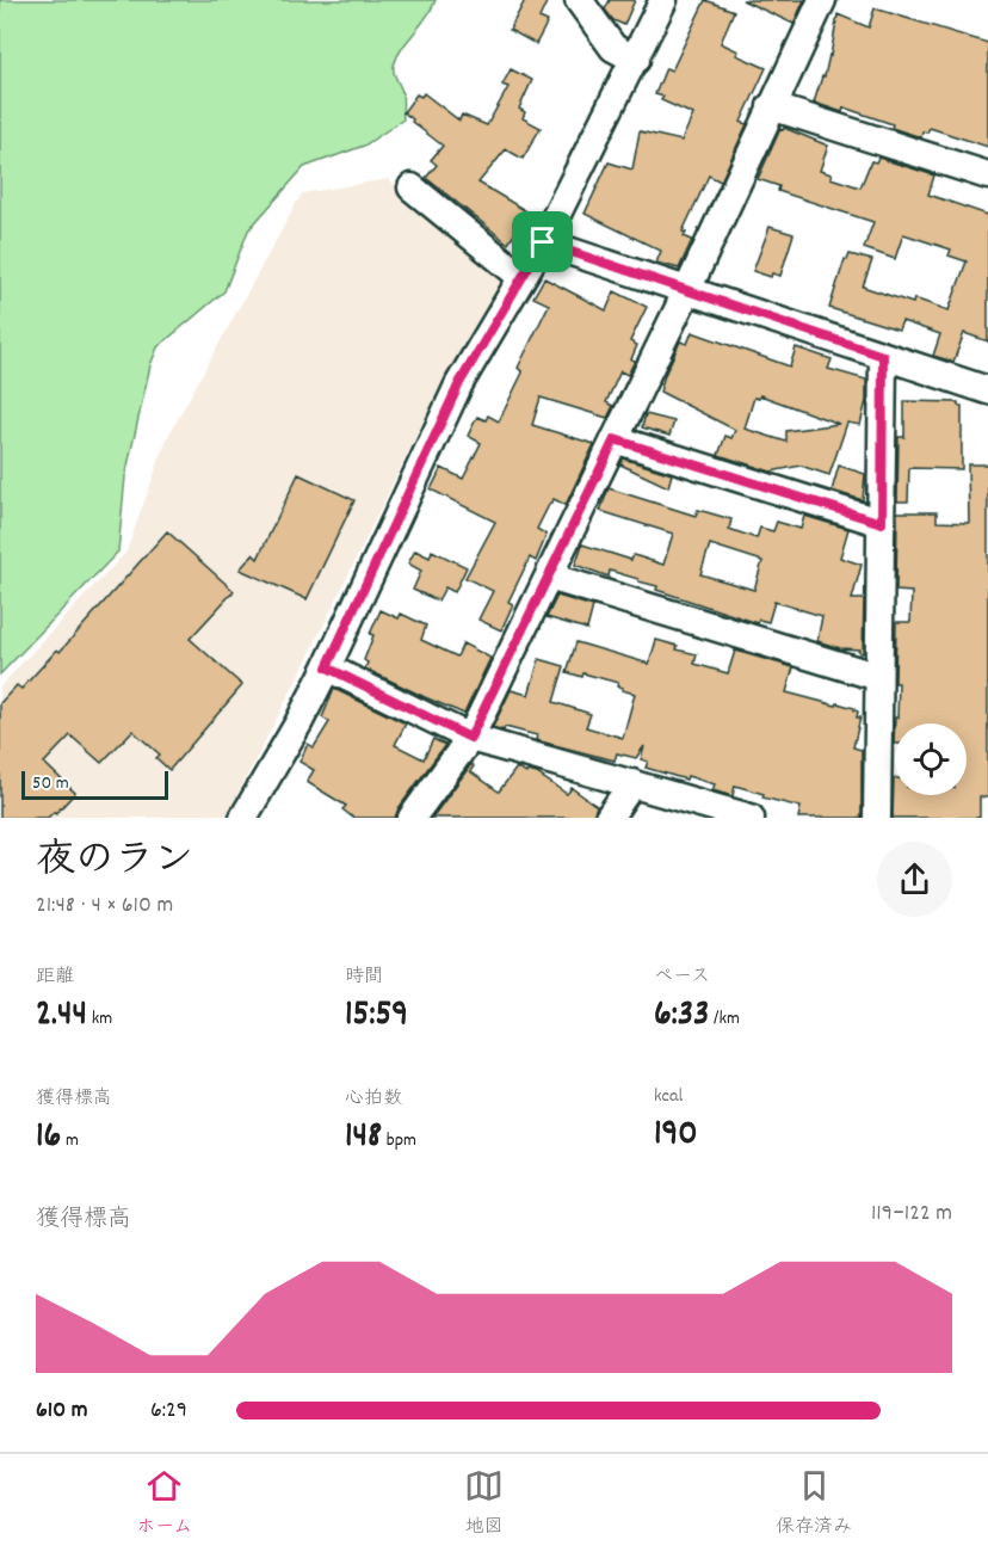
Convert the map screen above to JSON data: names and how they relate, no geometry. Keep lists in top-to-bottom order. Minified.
{"scale_bar":"50 m","page":{"scale":"50 m","heading":["夜のラン","21:48 · 4 × 610 m"],"stats":[["距離","2.44 km"],["時間","15:59"],["ペース","6:33 /km"],["獲得標高","16 m"],["心拍数","148 bpm"],["kcal","190"]],"chart":["獲得標高","119–122 m"],"list":[{"name":"610 m","note":"6:29"}],"tabs":["ホーム","地図","保存済み"]}}
